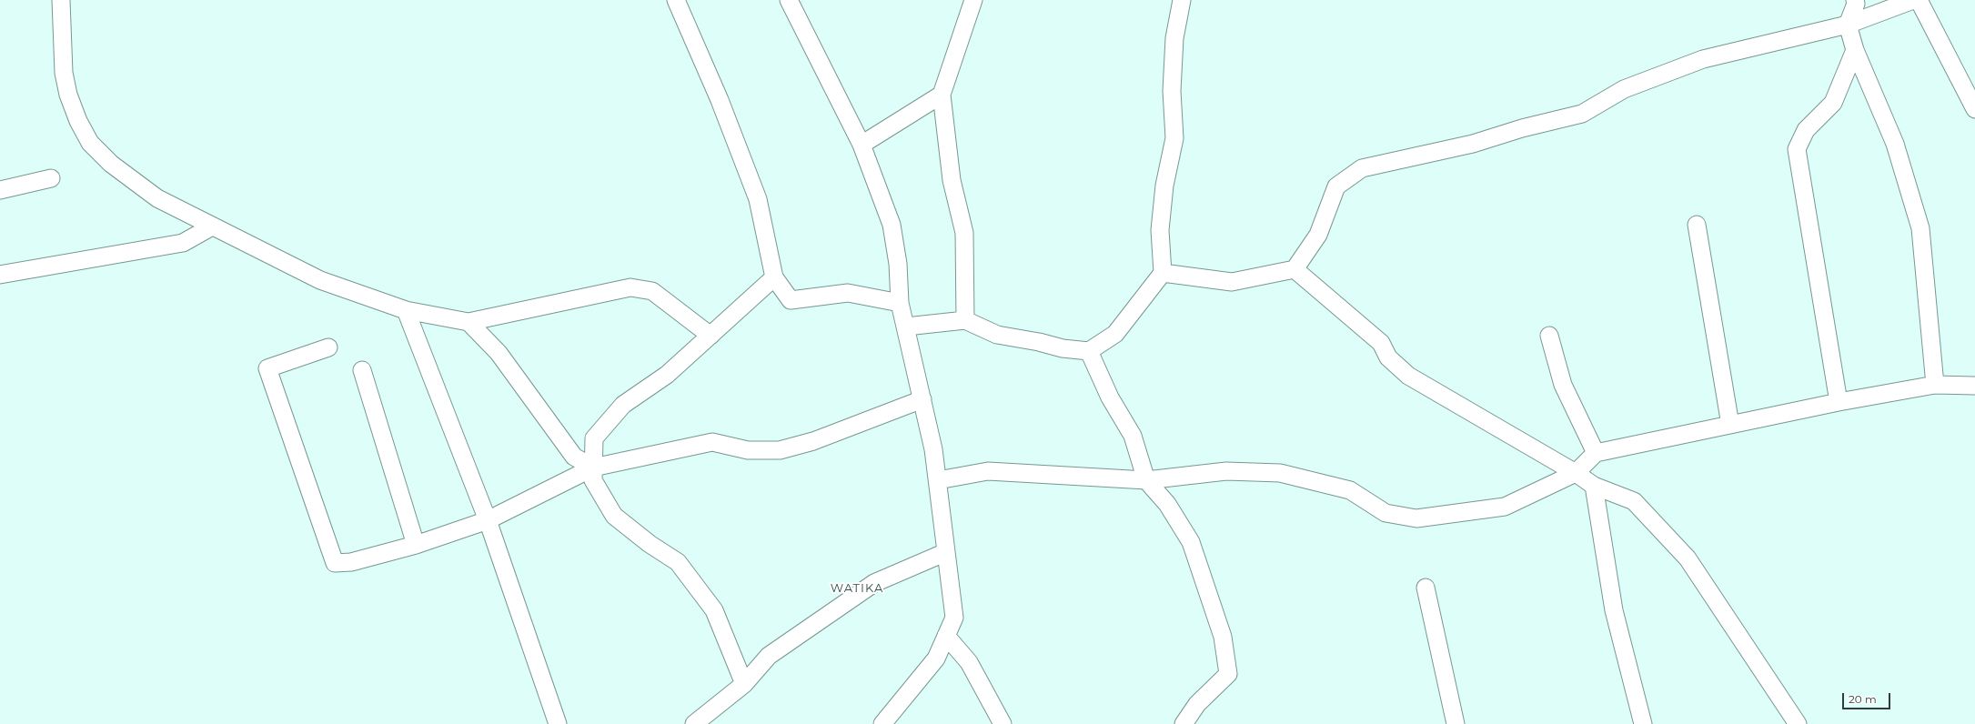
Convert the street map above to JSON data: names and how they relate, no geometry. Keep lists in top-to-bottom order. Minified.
{"districts":["WATIKA"],"scale_bar":"20 m"}
